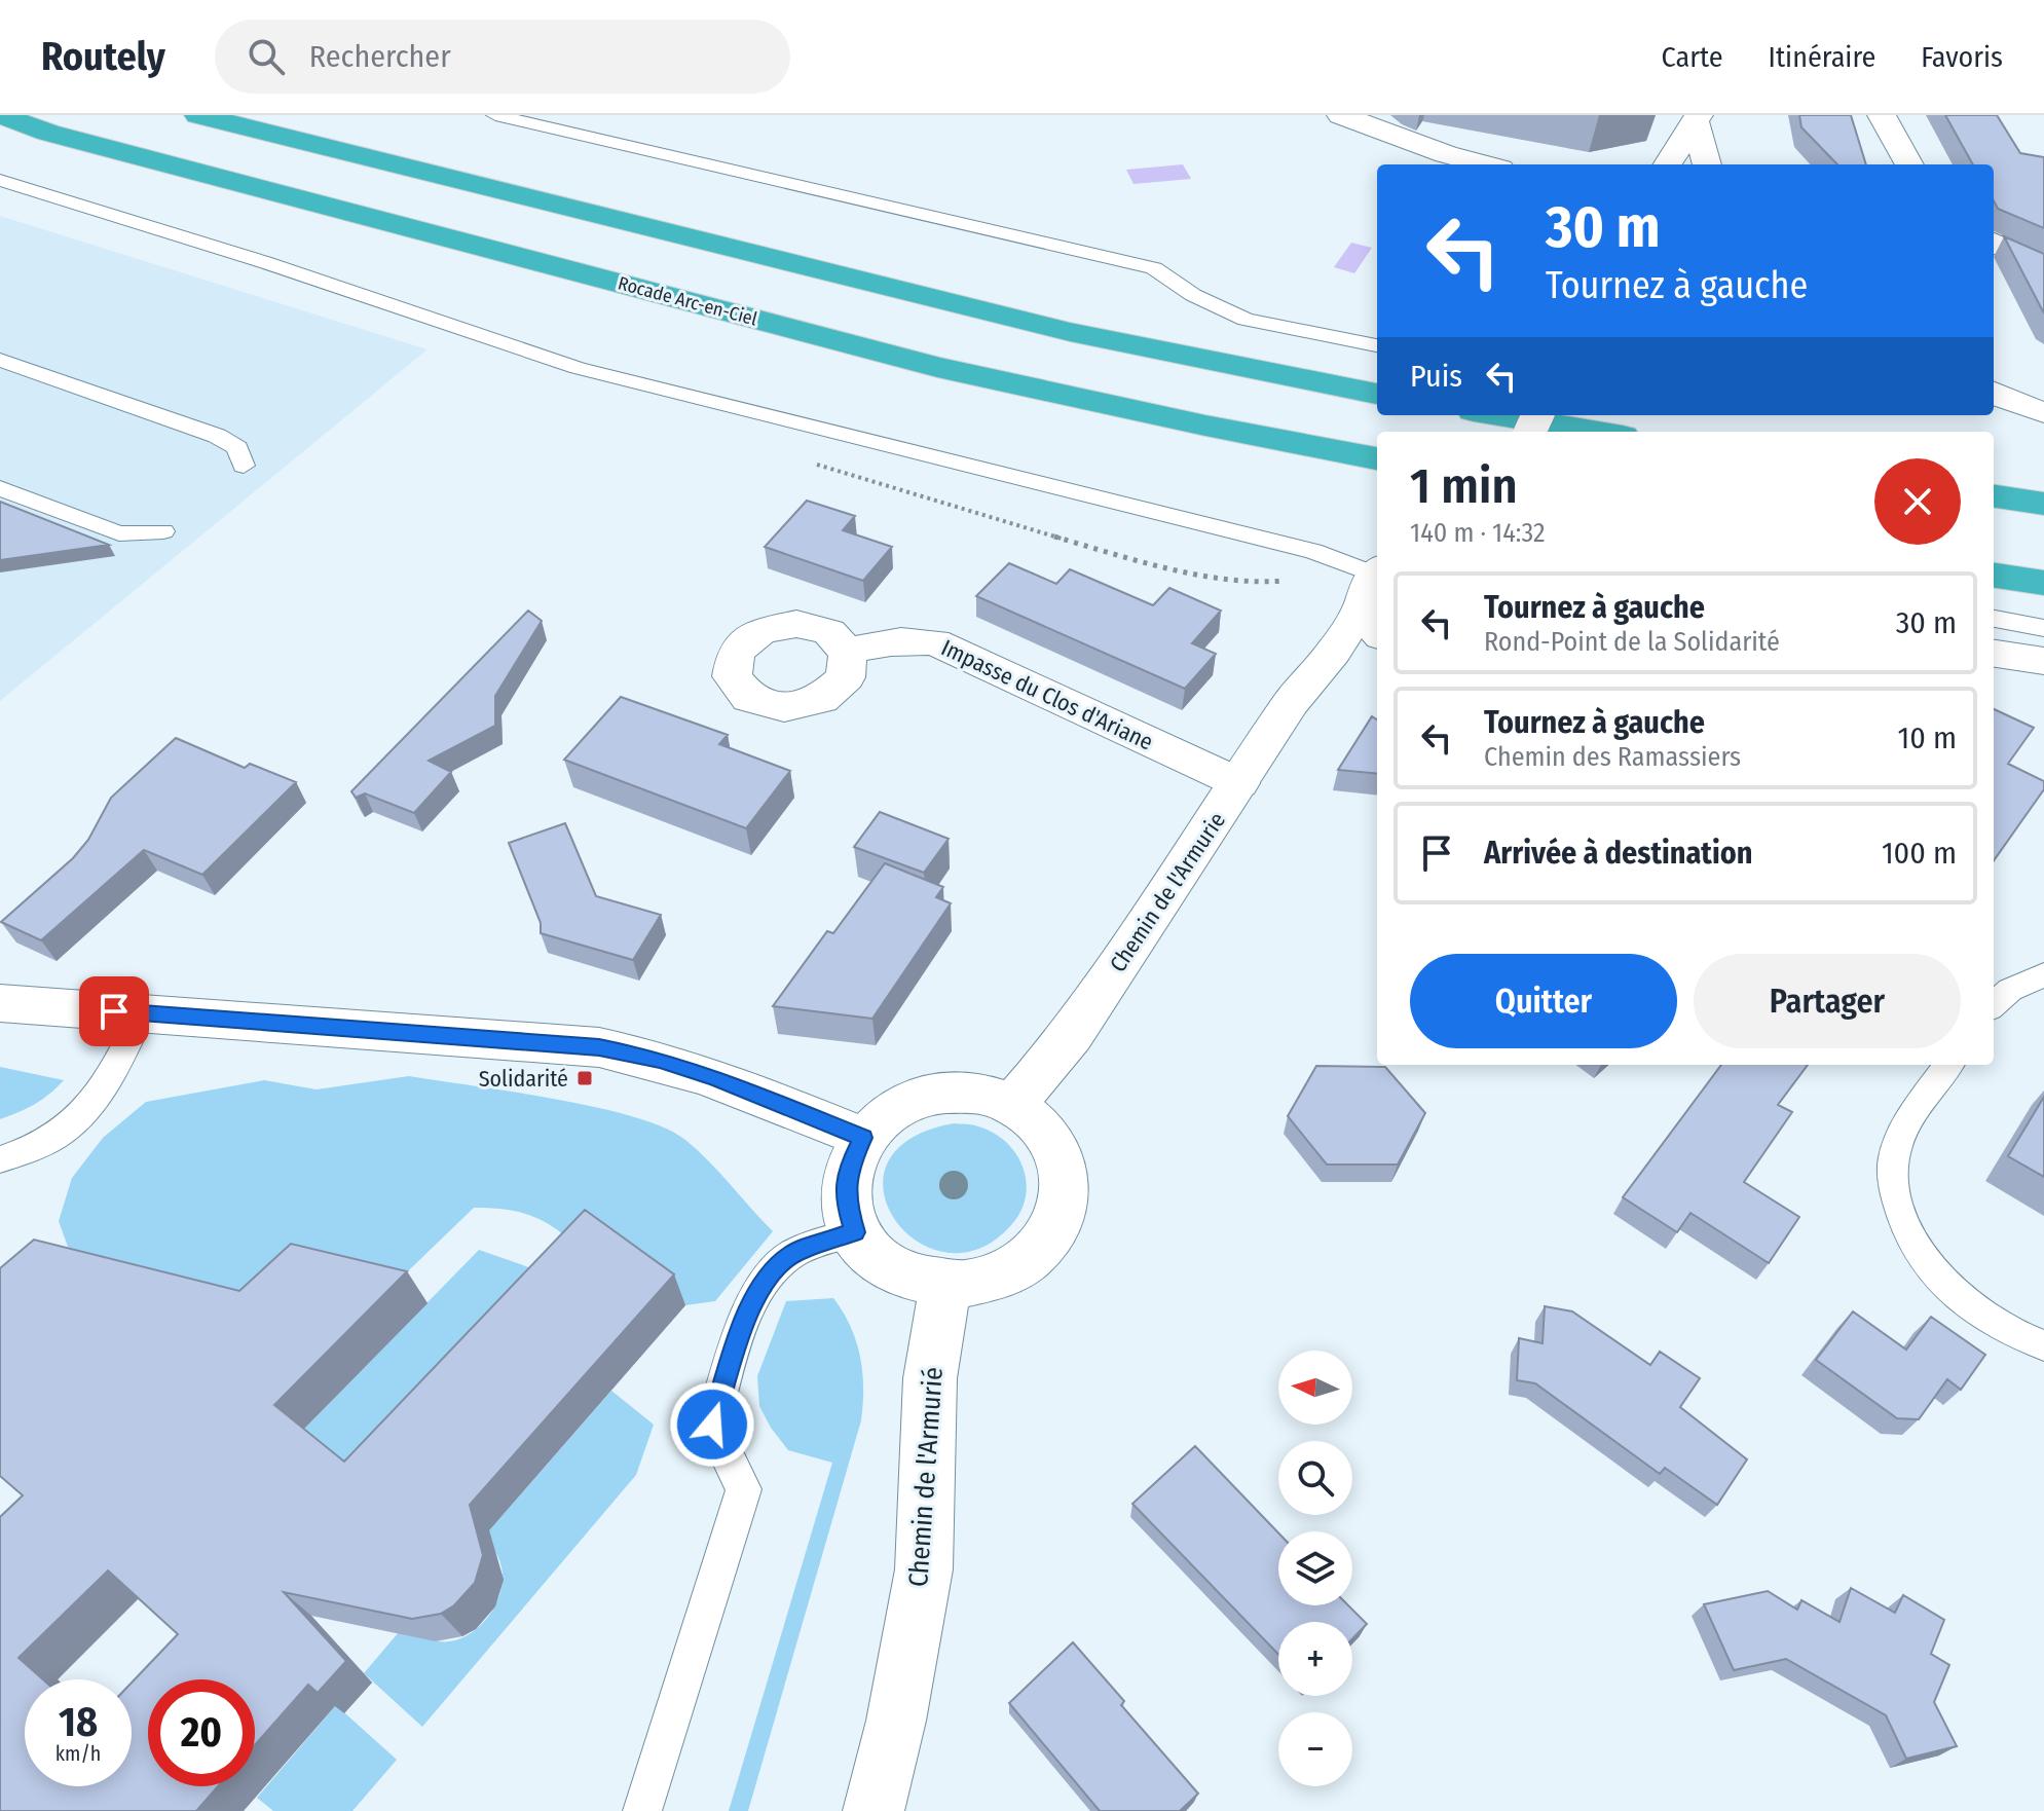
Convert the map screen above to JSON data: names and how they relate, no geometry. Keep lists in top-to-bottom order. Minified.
{"streets":{"highway":["Rocade Arc-en-Ciel"],"street":["Impasse du Clos d'Ariane","Chemin de l'Armurie","Chemin de l'Armurié"]},"crossings":[["Impasse du Clos d'Ariane","Chemin de l'Armurie"],["Chemin de l'Armurie","Chemin de l'Armurié"]],"places":{"transit":["Solidarité"]},"north":"left","page":{"header":"Routely","search":"Rechercher","nav":["Carte","Itinéraire","Favoris"],"turn":["30 m","Tournez à gauche"],"then":"Puis","heading":["1 min","140 m · 14:32"],"list":[{"name":"Tournez à gauche","note":"Rond-Point de la Solidarité","value":"30 m"},{"name":"Tournez à gauche","note":"Chemin des Ramassiers","value":"10 m"},{"name":"Arrivée à destination","value":"100 m"}],"buttons":["Quitter","Partager"],"map_buttons":["+","−"],"speed":"18 km/h","limit":"20"}}
